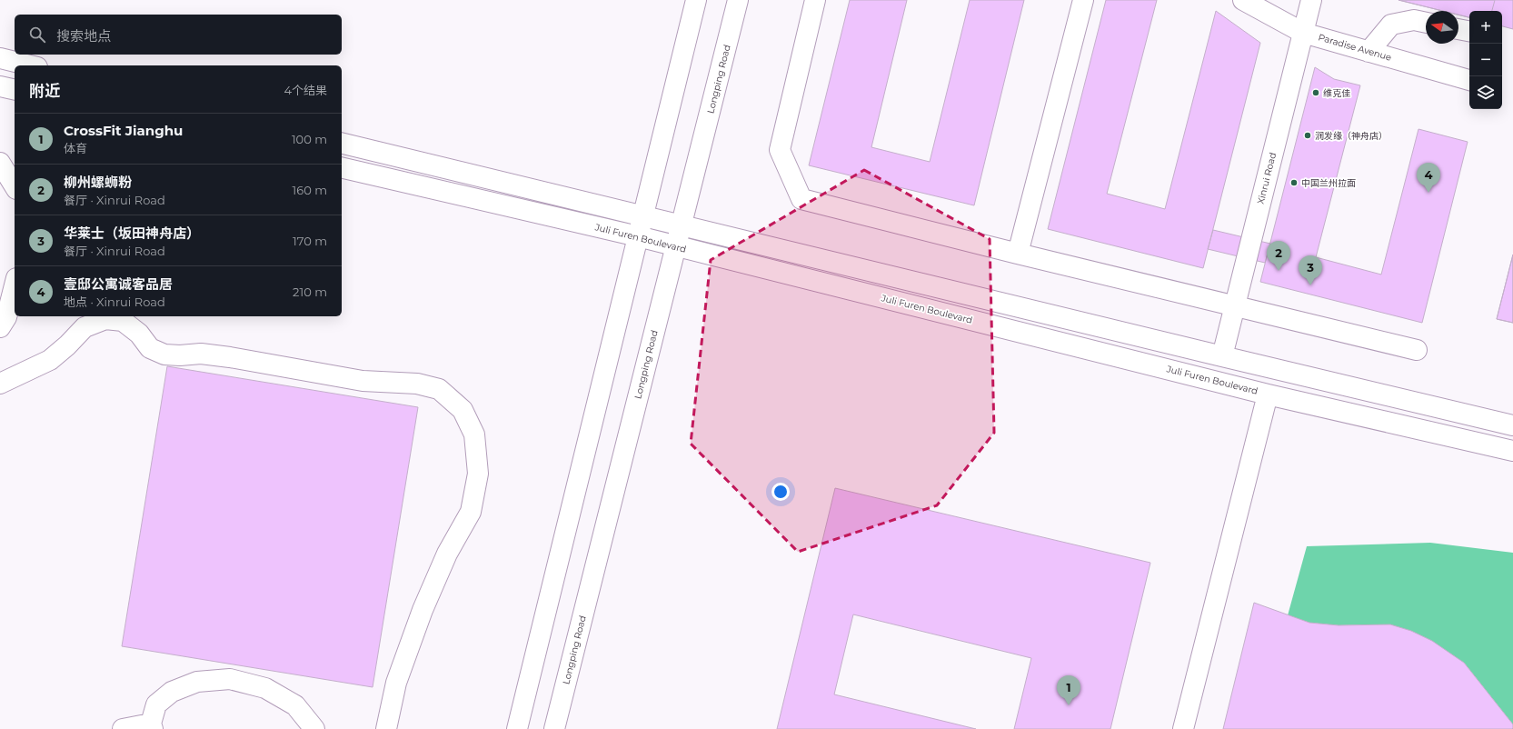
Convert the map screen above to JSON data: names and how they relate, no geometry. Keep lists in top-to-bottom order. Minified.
{"streets":{"street":["Paradise Avenue","Longping Road","Xinrui Road","Juli Furen Boulevard"]},"crossings":[["Paradise Avenue","Xinrui Road"],["Longping Road","Juli Furen Boulevard"]],"places":["维克佳","润发缘（神舟店）","中国兰州拉面"],"north":"left","page":{"map_buttons":["+","−"],"search":"搜索地点","heading":["附近","4个结果"],"list":[{"mark":"1","name":"CrossFit Jianghu","note":"体育","value":"100 m"},{"mark":"2","name":"柳州螺蛳粉","note":"餐厅 · Xinrui Road","value":"160 m"},{"mark":"3","name":"华莱士（坂田神舟店）","note":"餐厅 · Xinrui Road","value":"170 m"},{"mark":"4","name":"壹邸公寓诚客品居","note":"地点 · Xinrui Road","value":"210 m"}],"pins":["4","2","3","1"]}}
